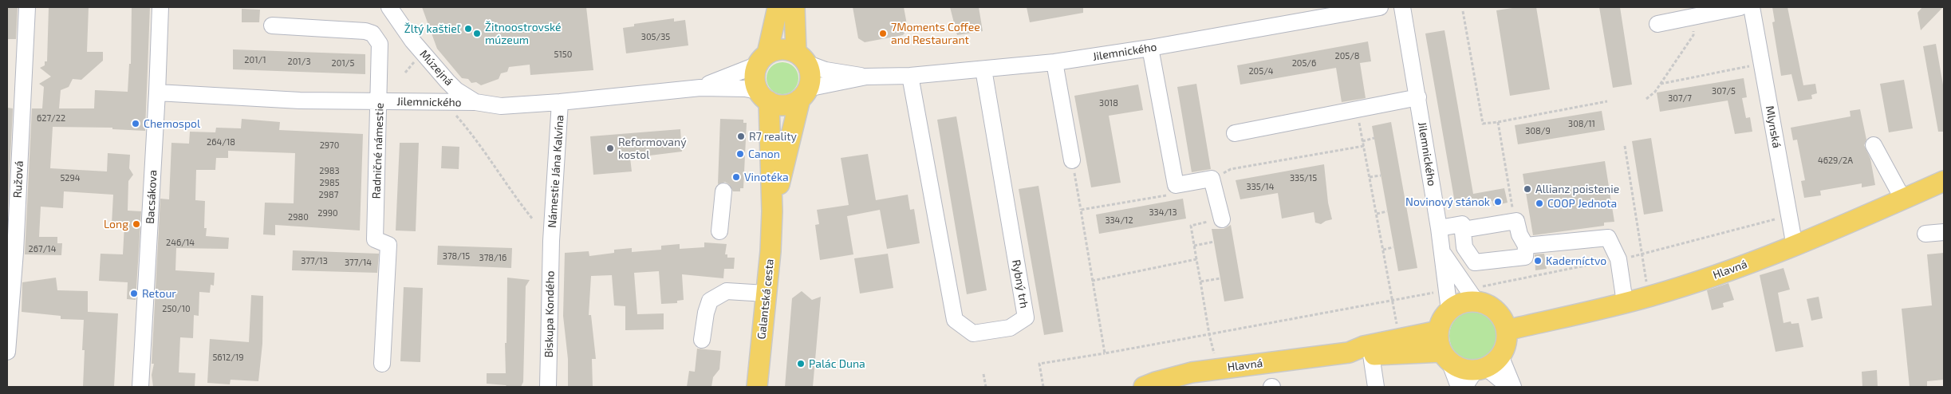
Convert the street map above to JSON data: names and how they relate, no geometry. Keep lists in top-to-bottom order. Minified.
{"streets":{"main road":["Hlavná","Galantská cesta"],"street":["Jilemnického","Múzejná","Mlynská","Radničné námestie","Námestie Jána Kalvína","Ružová","Bacsákova","Rybný trh","Biskupa Kondého"]},"crossings":[["Jilemnického","Múzejná"],["Jilemnického","Radničné námestie"],["Jilemnického","Námestie Jána Kalvína"],["Jilemnického","Bacsákova"],["Jilemnického","Hlavná"],["Jilemnického","Rybný trh"],["Jilemnického","Galantská cesta"],["Mlynská","Hlavná"],["Námestie Jána Kalvína","Biskupa Kondého"]],"places":["Žltý kaštieľ","Žitnoostrovské múzeum","7Moments Coffee and Restaurant","Chemospol","R7 reality","Reformovaný kostol","Canon","Vinotéka","Allianz poistenie","Novinový stánok","COOP Jednota","Long","Kaderníctvo","Retour","Palác Duna"],"house_numbers":["305/35","5150","205/8","201/1","201/3","201/5","205/6","205/4","307/5","307/7","3018","627/22","308/11","308/9","264/18","2970","4629/2A","2983","5294","335/15","2985","335/14","2987","334/13","2990","2980","334/12","246/14","267/14","378/15","378/16","377/13","377/14","250/10","5612/19"]}
